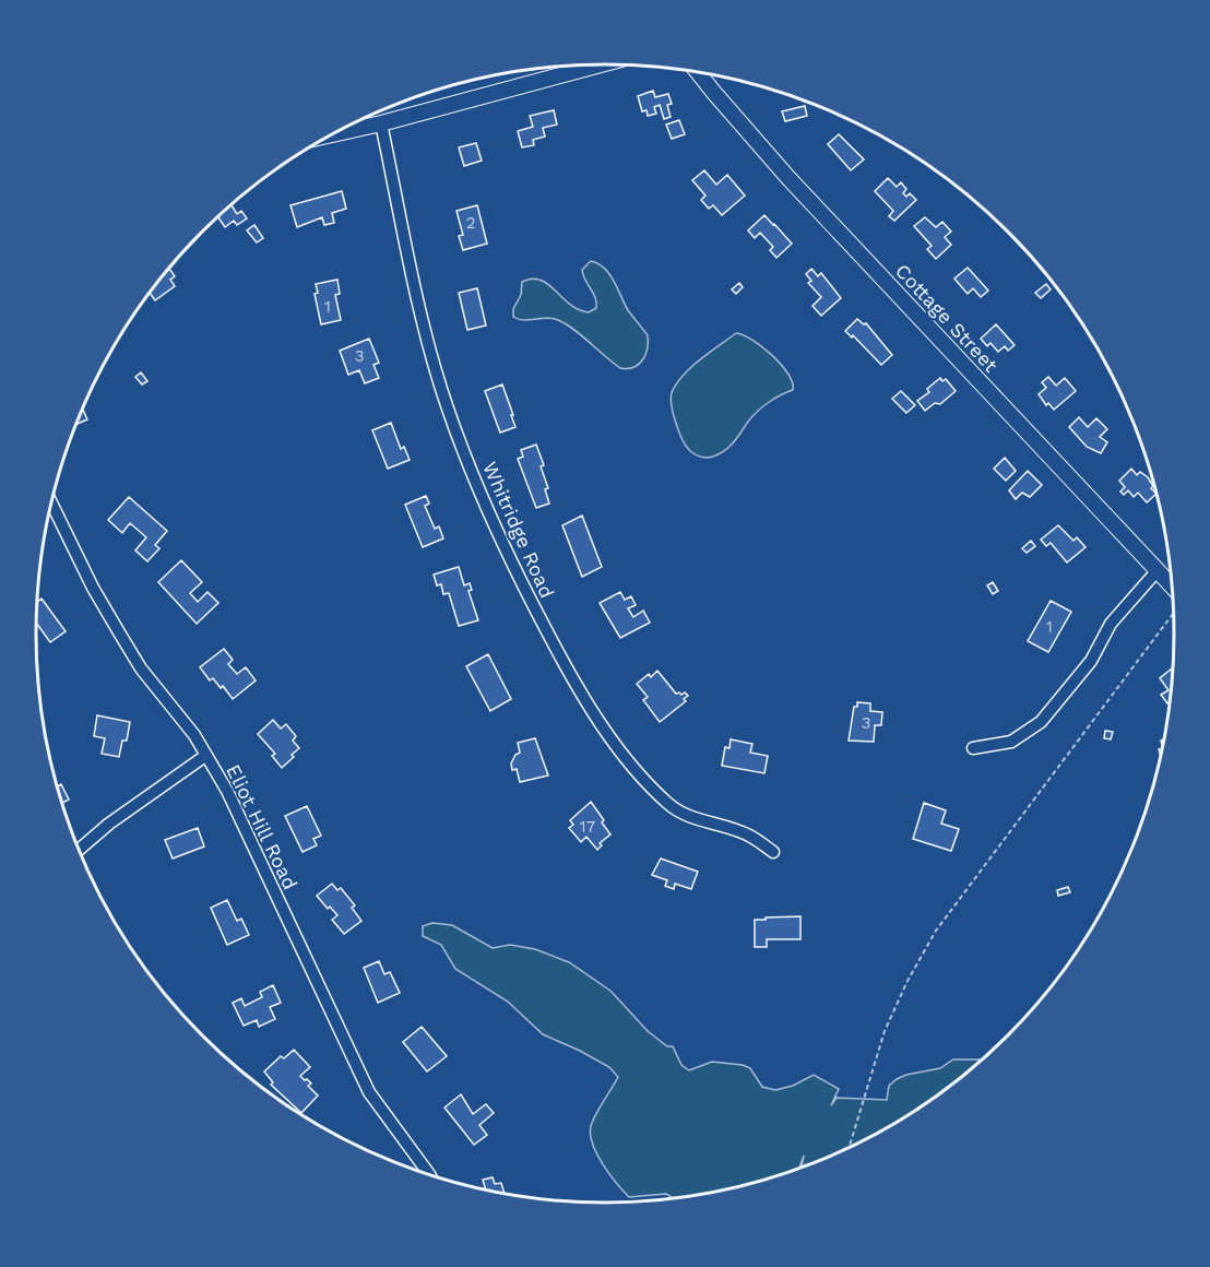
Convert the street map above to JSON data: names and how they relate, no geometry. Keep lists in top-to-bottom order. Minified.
{"streets":{"street":["Cottage Street","Whitridge Road","Eliot Hill Road"]},"house_numbers":["2","1","3","1","3","17"]}
